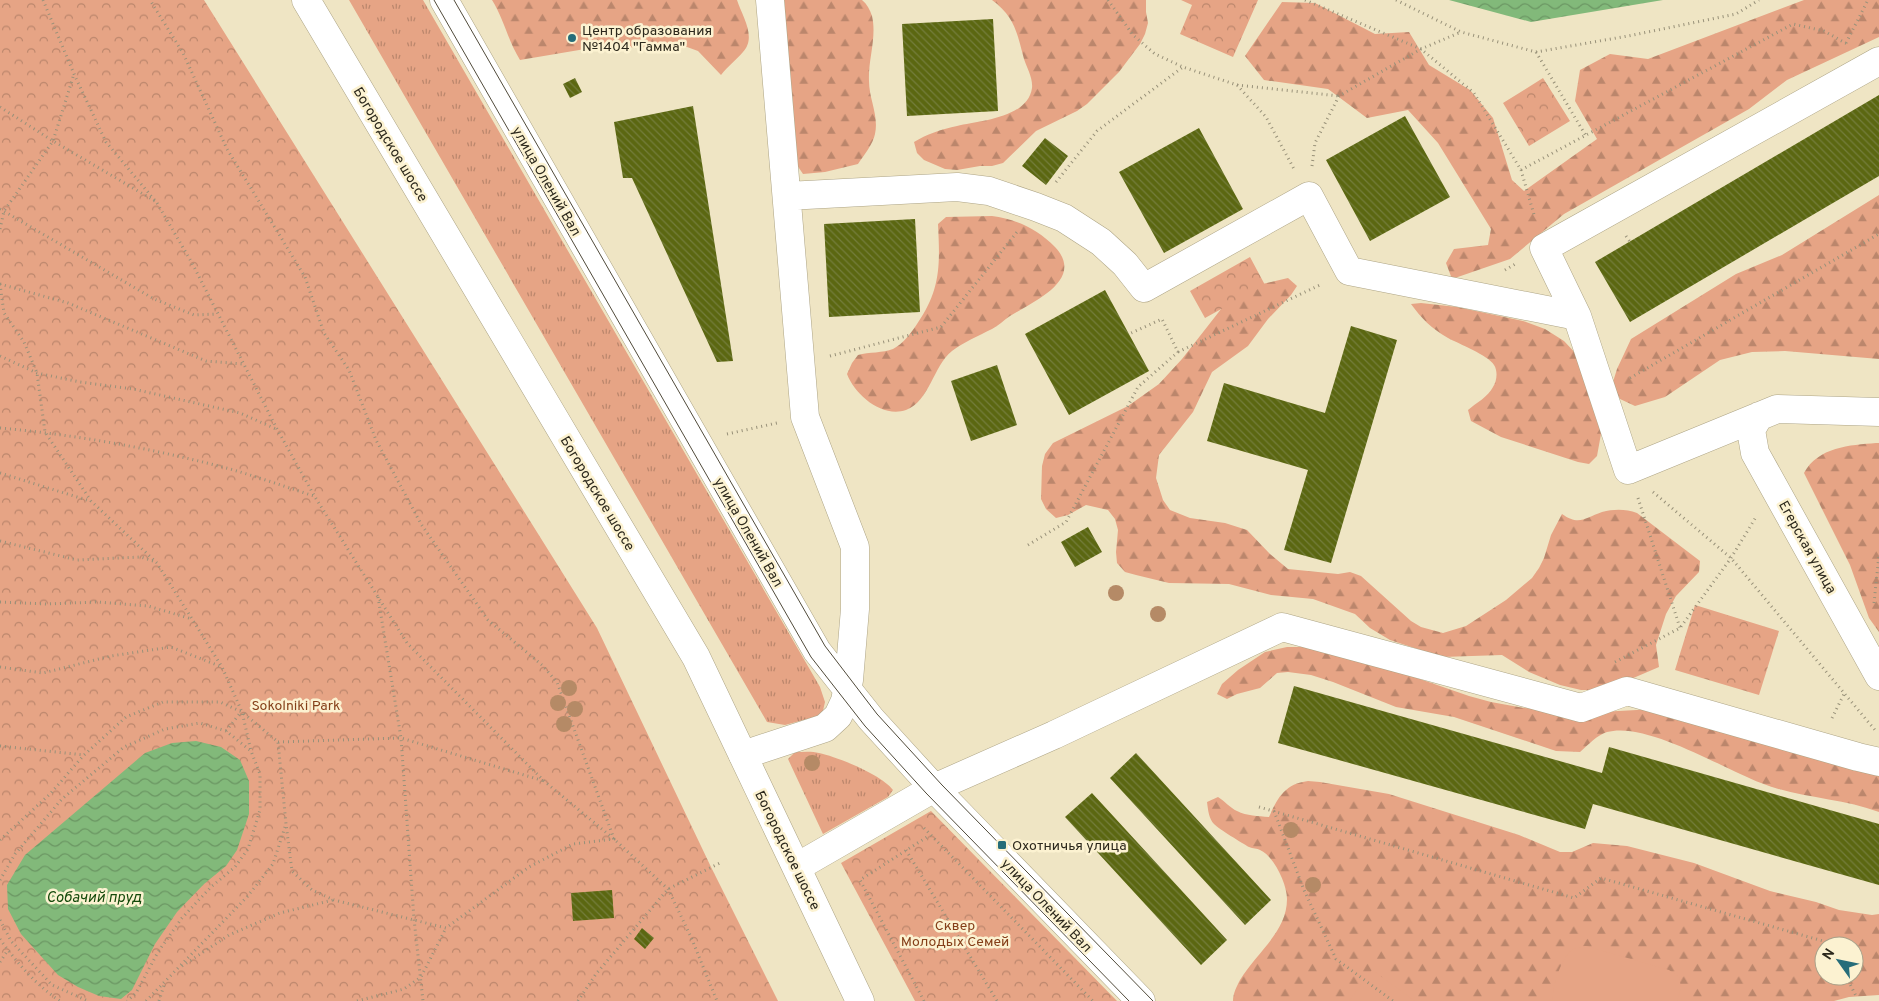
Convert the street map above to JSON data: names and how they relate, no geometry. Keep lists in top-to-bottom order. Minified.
{"streets":{"street":["Богородское шоссе","улица Олений Вал","Егерская улица"]},"water":["Собачий пруд"],"parks":["Sokolniki Park","Сквер Молодых Семей"],"places":{"other":["Центр образования №1404 \"Гамма\""],"transit":["Охотничья улица"]},"north":"top left"}
